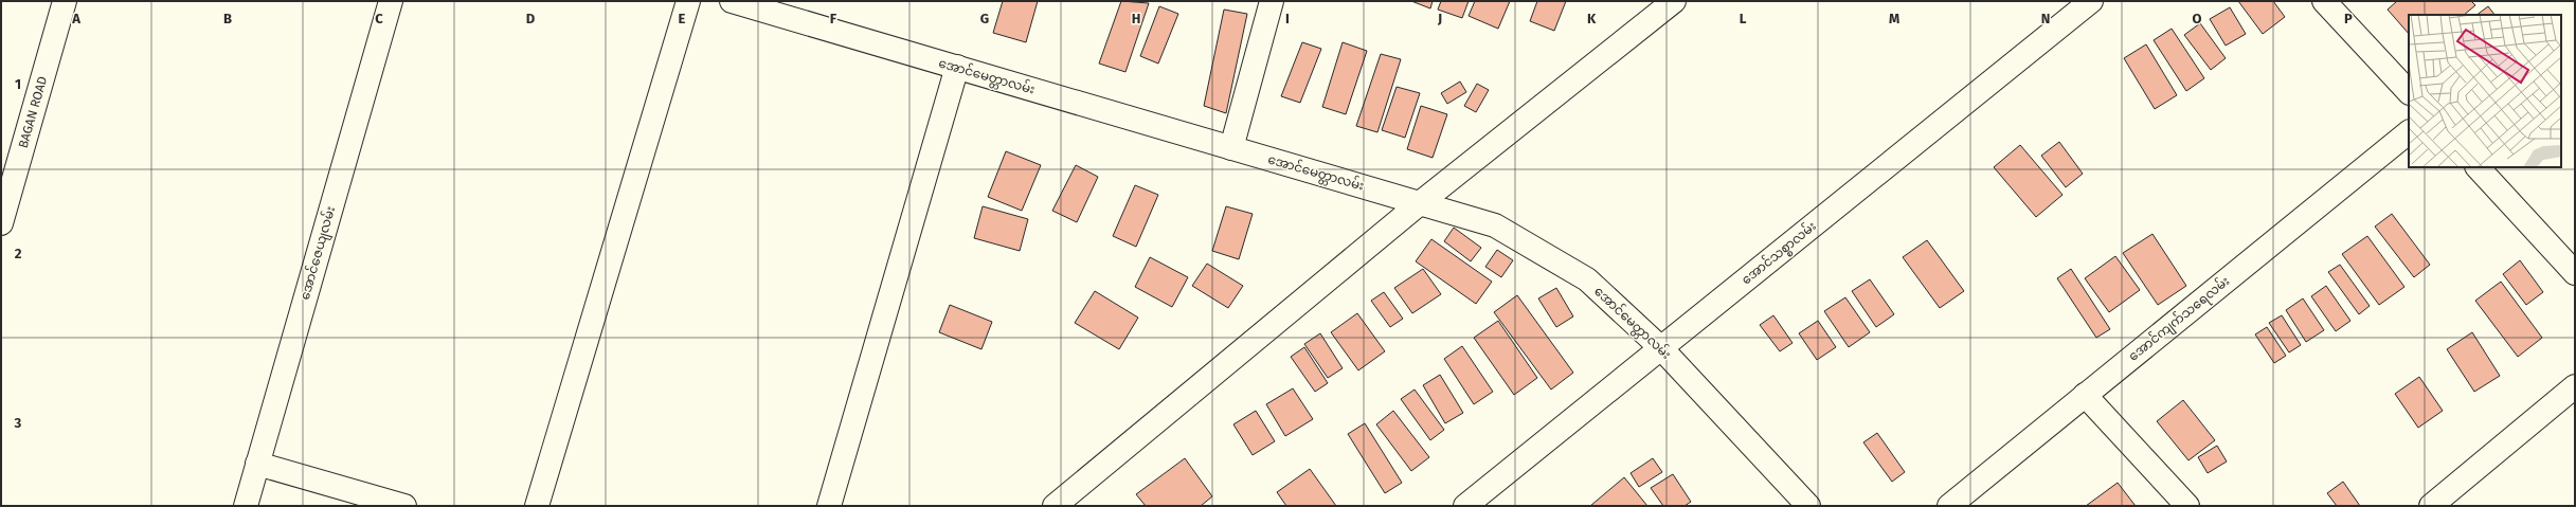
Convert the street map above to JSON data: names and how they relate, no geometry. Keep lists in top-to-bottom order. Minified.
{"streets":{"street":["အောင်မေတ္တာလမ်း","BAGAN ROAD","အောင်ဇေယျလမ်း","အောင်သစ္စာလမ်း","အောင်ကျက်သရေလမ်း"]},"crossings":[["အောင်မေတ္တာလမ်း","အောင်သစ္စာလမ်း"]],"grid":{"columns":["A","B","C","D","E","F","G","H","I","J","K","L","M","N","O","P"],"rows":["1","2","3"]}}
